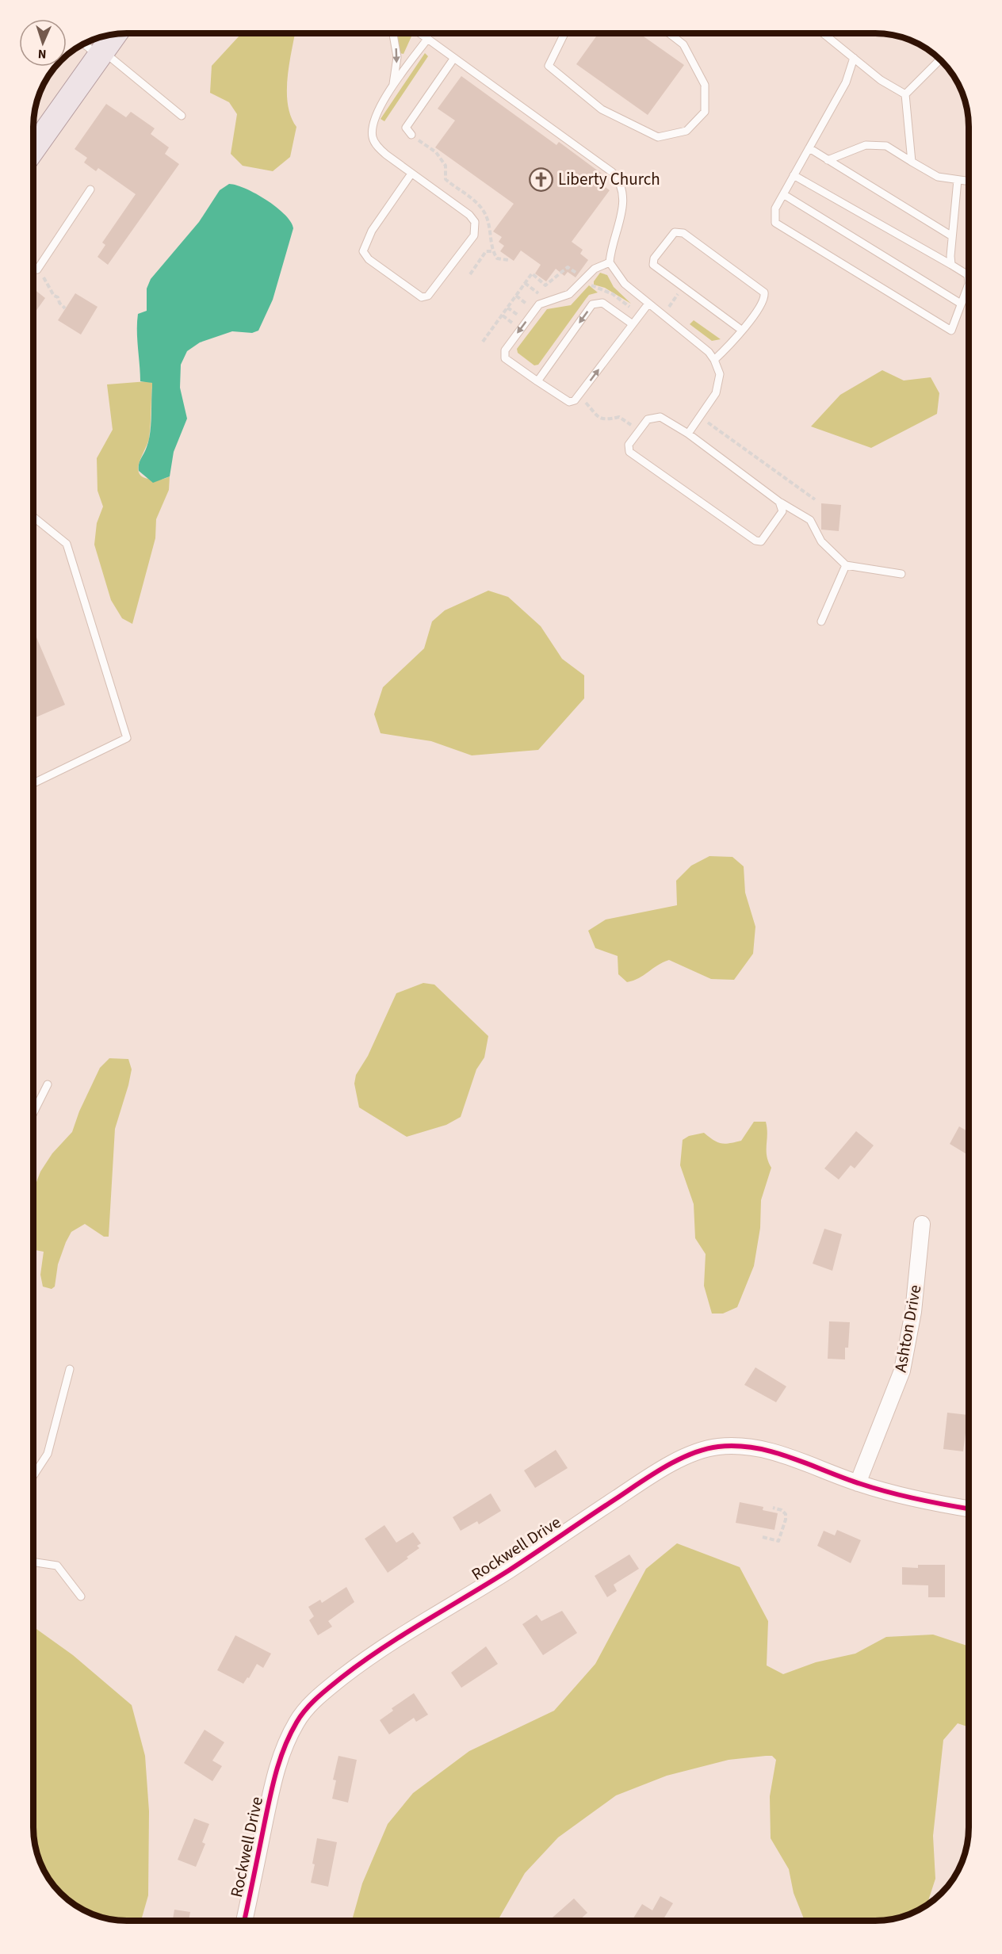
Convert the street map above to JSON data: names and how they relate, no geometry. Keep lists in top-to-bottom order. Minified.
{"streets":{"street":["Ashton Drive","Rockwell Drive"]},"crossings":[["Ashton Drive","Rockwell Drive"]],"places":{"church":["Liberty Church"]},"north":"bottom"}
